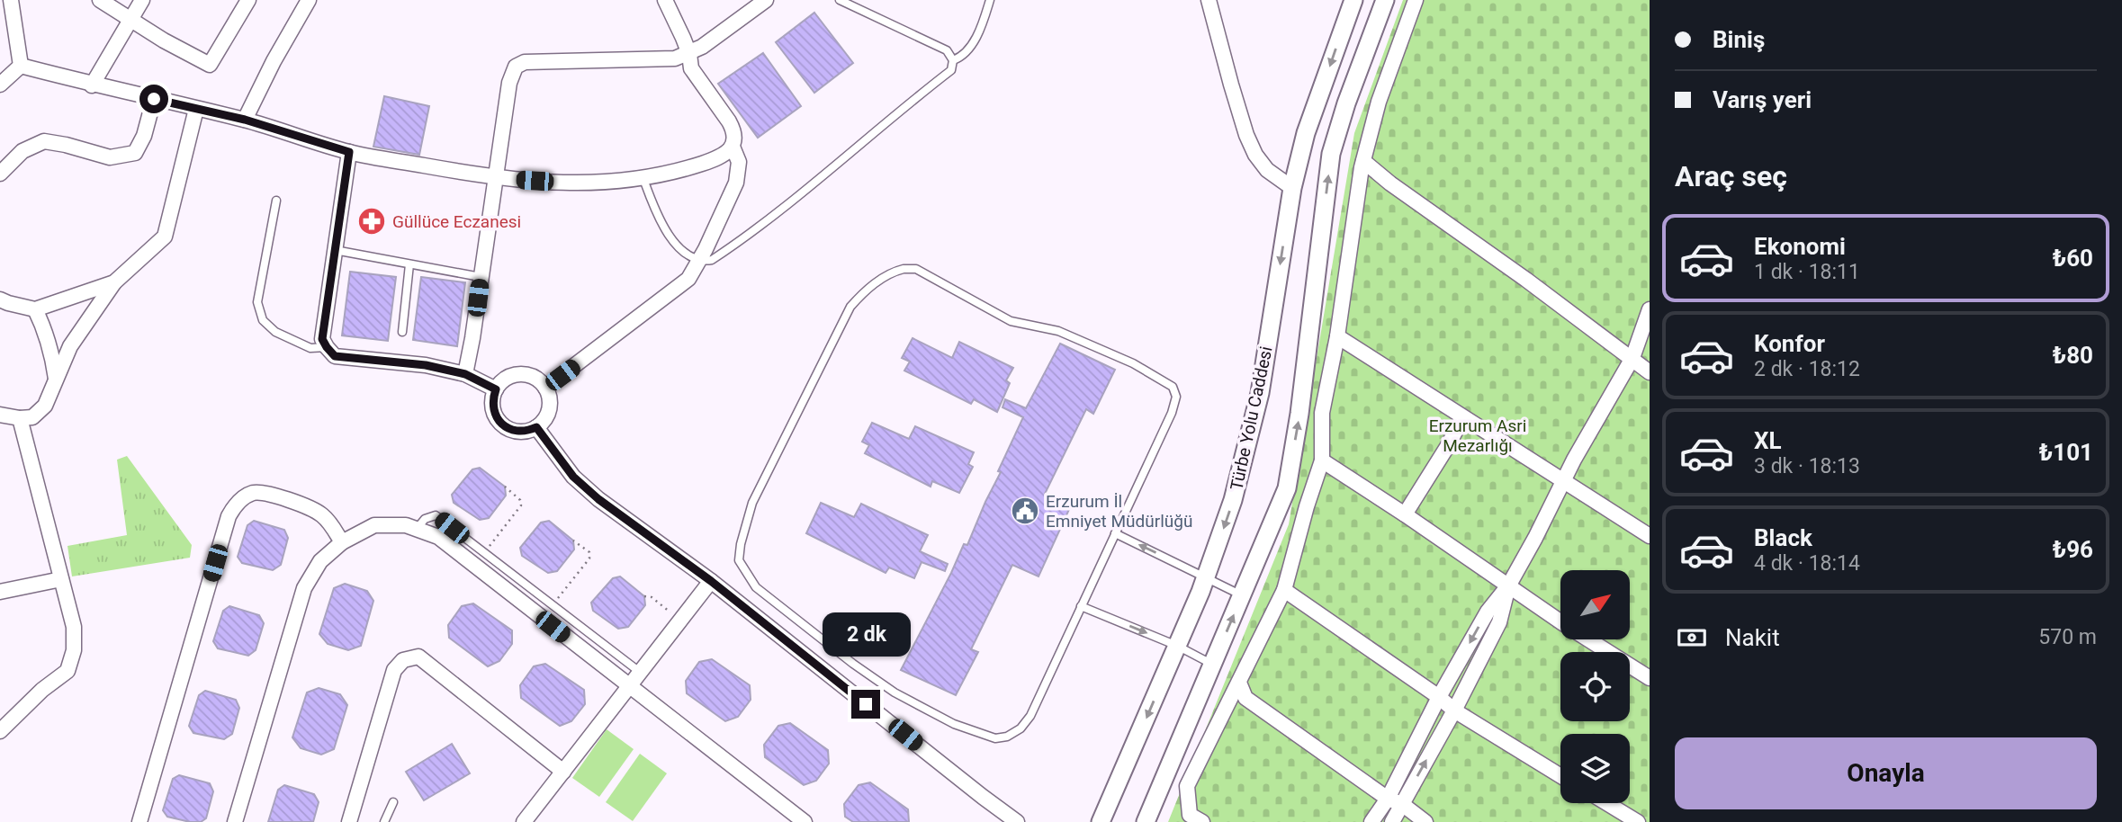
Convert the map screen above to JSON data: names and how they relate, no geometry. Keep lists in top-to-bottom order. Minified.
{"streets":{"street":["Türbe Yolu Caddesi"]},"parks":["Erzurum Asri Mezarlığı"],"places":{"pharmacy":["Güllüce Eczanesi"],"public building":["Erzurum İl Emniyet Müdürlüğü"]},"north":"top right","page":{"banner":["Biniş","Varış yeri"],"heading":"Araç seç","list":[{"name":"Ekonomi","note":"1 dk · 18:11","value":"₺60"},{"name":"Konfor","note":"2 dk · 18:12","value":"₺80"},{"name":"XL","note":"3 dk · 18:13","value":"₺101"},{"name":"Black","note":"4 dk · 18:14","value":"₺96"}],"pay":["Nakit","570 m"],"bubble":"2 dk","buttons":"Onayla"}}
